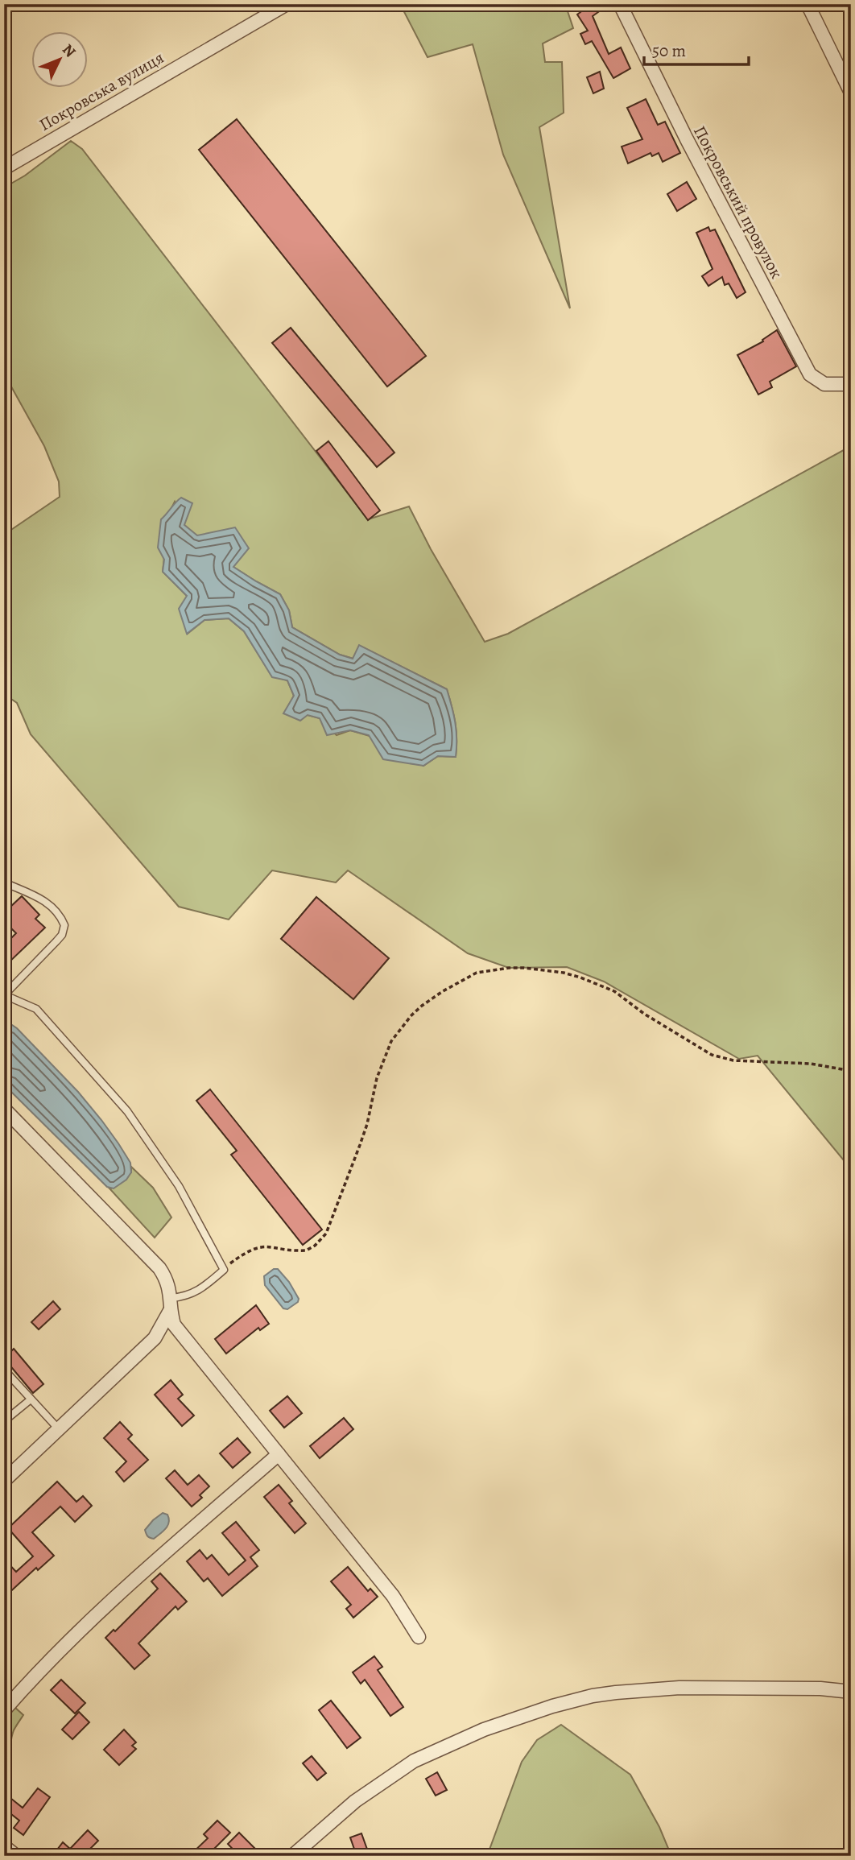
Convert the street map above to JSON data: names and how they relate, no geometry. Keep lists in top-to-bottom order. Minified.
{"streets":{"street":["Покровська вулиця","Покровський провулок"]},"scale_bar":"50 m","north":"top right"}
